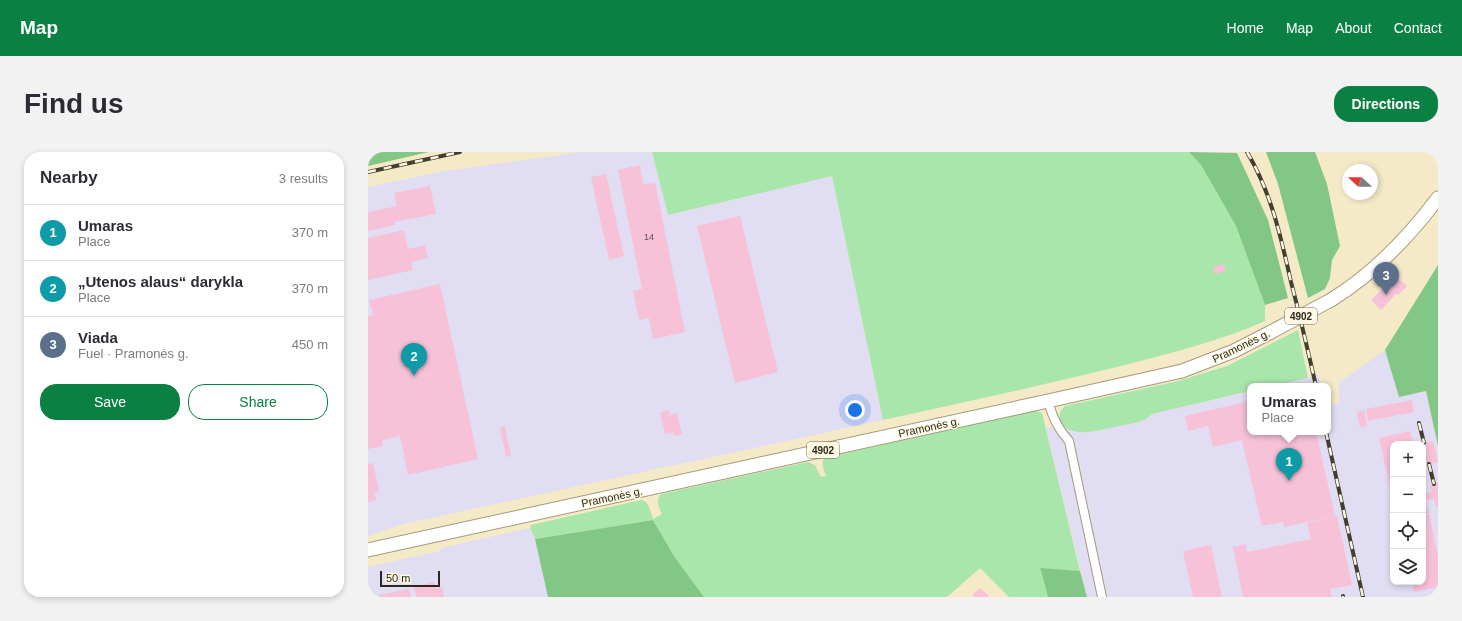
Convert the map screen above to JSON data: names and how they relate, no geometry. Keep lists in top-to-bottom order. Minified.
{"streets":{"highway":["4902","Pramonės g."]},"house_numbers":["14"],"scale_bar":"50 m","north":"left","page":{"header":"Map","nav":["Home","Map","About","Contact"],"buttons":["Directions",["Save","Share"]],"title":"Find us","heading":["Nearby","3 results"],"list":[{"mark":"1","name":"Umaras","note":"Place","value":"370 m"},{"mark":"2","name":"„Utenos alaus“ darykla","note":"Place","value":"370 m"},{"mark":"3","name":"Viada","note":"Fuel · Pramonės g.","value":"450 m"}],"pins":["3","2","1"],"popup":["Umaras","Place"],"map_buttons":["+","−"],"scale":"50 m"}}
